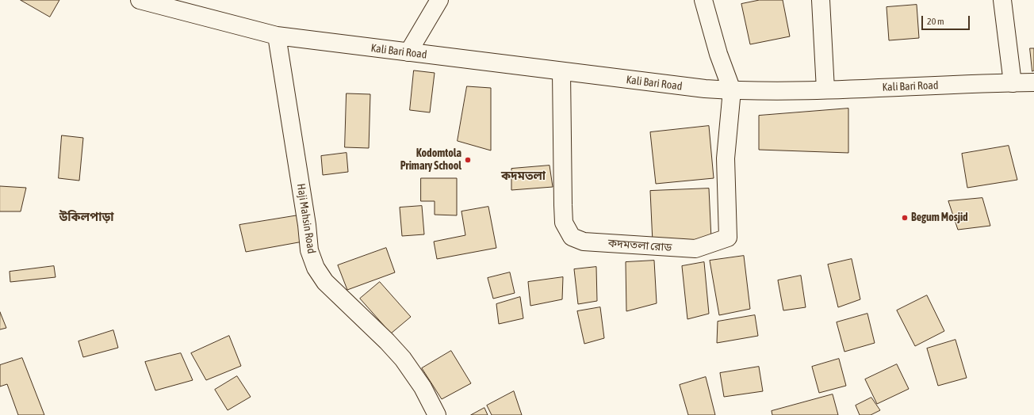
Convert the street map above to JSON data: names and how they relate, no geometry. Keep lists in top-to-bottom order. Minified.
{"streets":{"main road":["Kali Bari Road","Haji Mahsin Road","কদমতলা রোড"]},"crossings":[["Kali Bari Road","Haji Mahsin Road"],["Kali Bari Road","কদমতলা রোড"]],"districts":["কদমতলা","উকিলপাড়া"],"places":["Kodomtola Primary School","Begum Mosjid"],"scale_bar":"20 m"}
